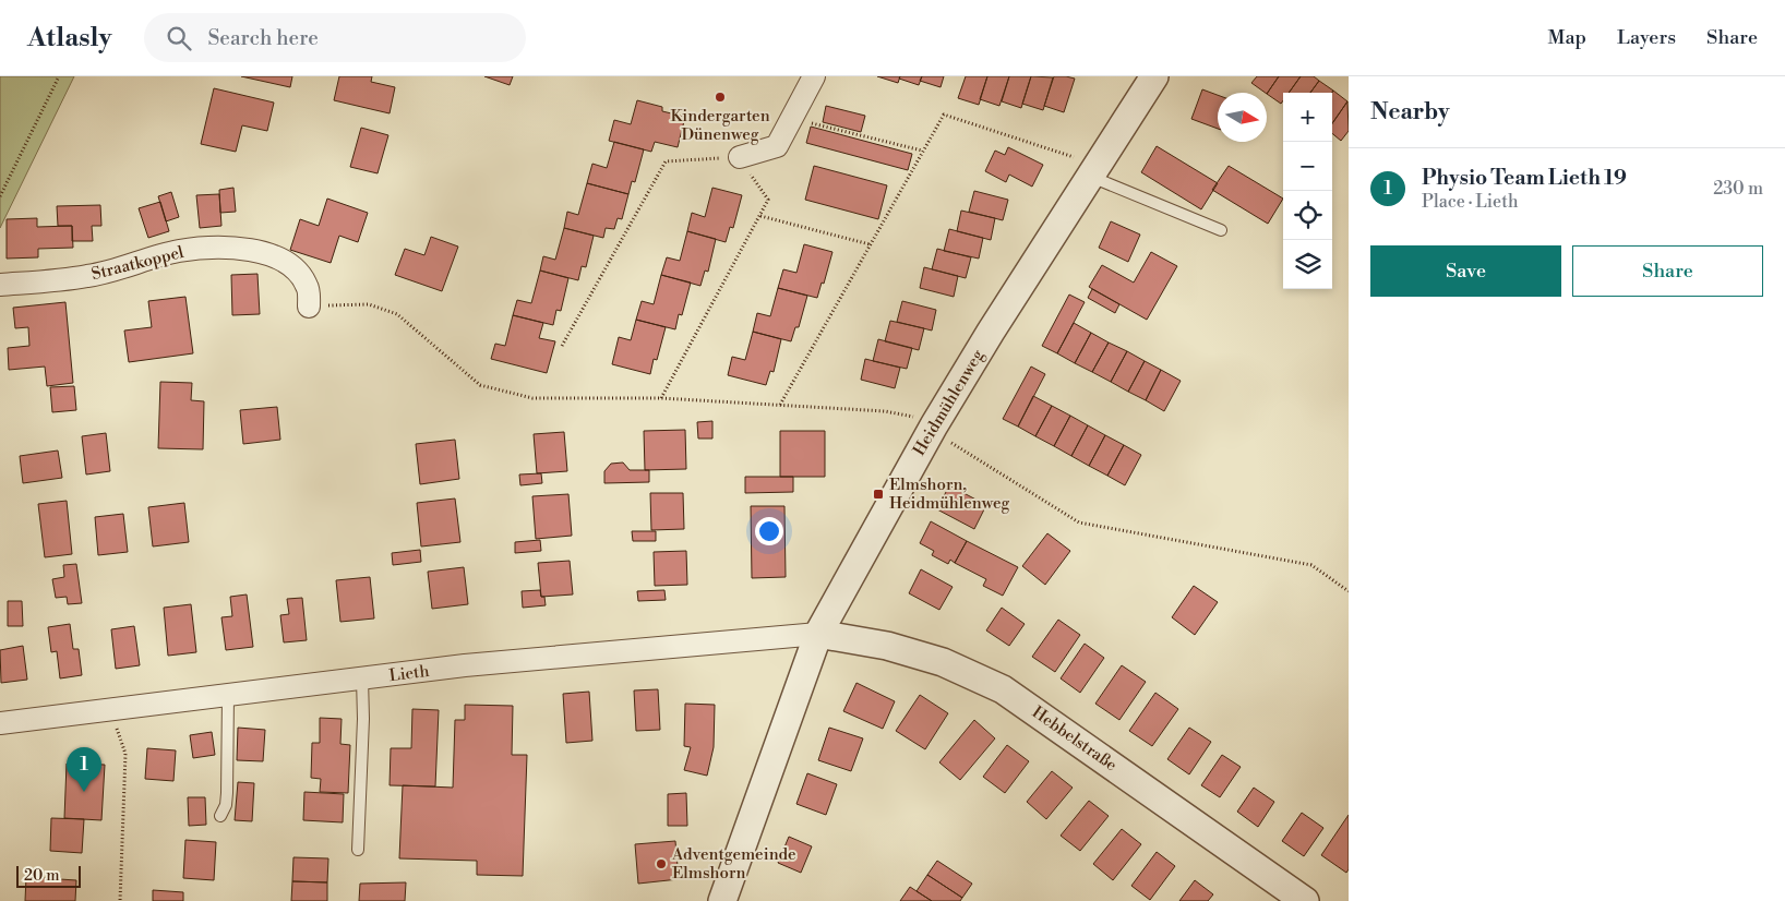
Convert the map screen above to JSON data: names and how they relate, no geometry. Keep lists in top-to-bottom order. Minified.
{"streets":{"street":["Straatkoppel","Heidmühlenweg","Lieth","Hebbelstraße"]},"crossings":[["Heidmühlenweg","Lieth"],["Heidmühlenweg","Hebbelstraße"],["Lieth","Hebbelstraße"]],"places":{"other":["Kindergarten Dünenweg","Adventgemeinde Elmshorn"],"transit":["Elmshorn, Heidmühlenweg"]},"scale_bar":"20 m","north":"right","page":{"header":"Atlasly","search":"Search here","nav":["Map","Layers","Share"],"heading":"Nearby","map_buttons":["+","−"],"list":[{"mark":"1","name":"Physio Team Lieth 19","note":"Place · Lieth","value":"230 m"}],"buttons":["Save","Share"],"pins":"1","scale":"20 m"}}
